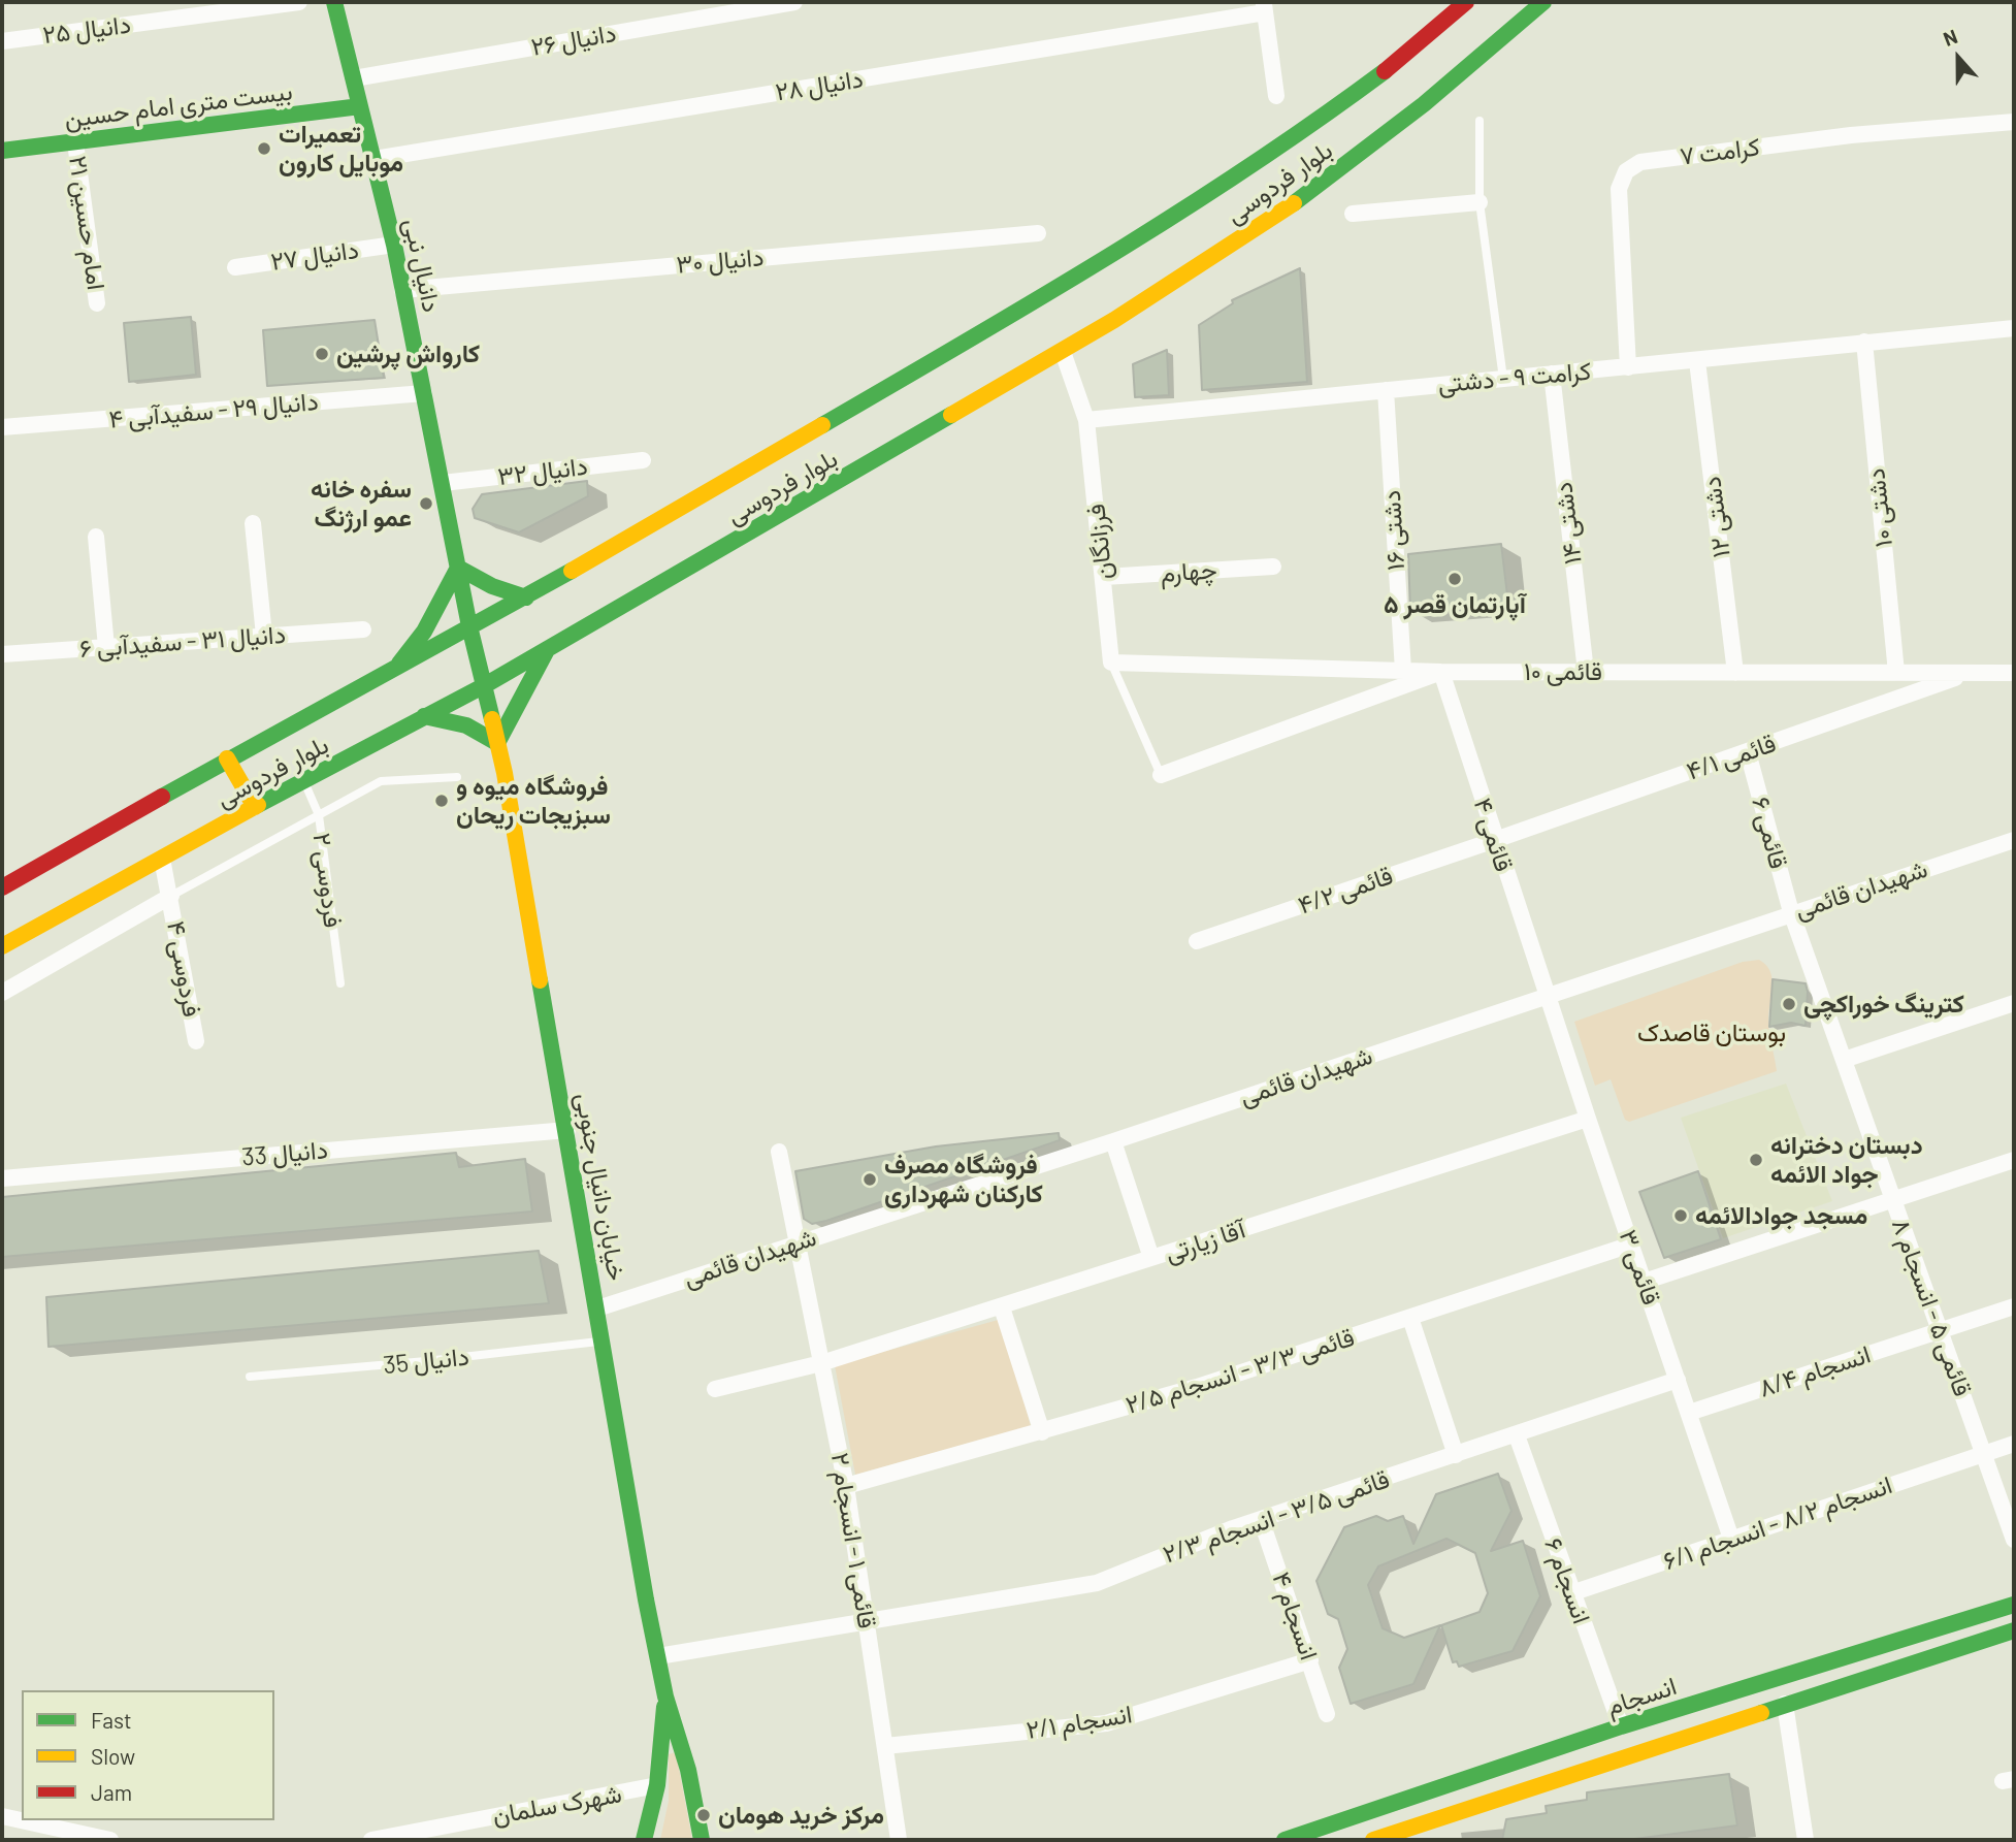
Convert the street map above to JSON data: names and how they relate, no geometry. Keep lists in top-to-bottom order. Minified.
{"streets":{"main road":["بیست متری امام حسین","بلوار فردوسی","دانیال نبی","خیابان دانیال جنوبی","انسجام"],"street":["دانیال ۲۵","دانیال ۲۶","دانیال ۲۸","کرامت ۷","امام حسین ۲۱","دانیال ۲۷","دانیال ۳۰","کرامت ۹ - دشتی","دانیال ۲۹ - سفیدآبی ۴","دانیال ۳۲","دشتی ۱۰","دشتی ۱۲","دشتی ۱۴","دشتی ۱۶","فرزانگان","چهارم","دانیال ۳۱ - سفیدآبی ۶","قائمی ۱۰","قائمی ۴/۱","قائمی ۶","قائمی ۴","شهیدان قائمی","قائمی ۴/۲","فردوسی ۴","دانیال 33","آقا زیارتی","قائمی ۳","قائمی ۵ - انسجام ۸","قائمی ۳/۳ - انسجام ۲/۵","انسجام ۸/۴","قائمی ۳/۵ - انسجام ۲/۳","انسجام ۸/۲ - انسجام ۶/۱","قائمی ۱ - انسجام ۲","انسجام ۶","انسجام ۴","انسجام ۲/۱","شهرک سلمان"],"lane":["فردوسی ۲","دانیال 35"]},"crossings":[["دانیال ۲۶","دانیال نبی"],["دانیال ۲۸","دانیال نبی"],["بیست متری امام حسین","امام حسین ۲۱"],["بیست متری امام حسین","دانیال نبی"],["کرامت ۷","کرامت ۹ - دشتی"],["بلوار فردوسی","دانیال نبی"],["بلوار فردوسی","فردوسی ۲"],["بلوار فردوسی","فردوسی ۴"],["بلوار فردوسی","خیابان دانیال جنوبی"],["دانیال ۲۷","دانیال نبی"],["دانیال ۳۰","دانیال نبی"],["دانیال نبی","دانیال ۲۹ - سفیدآبی ۴"],["دانیال نبی","دانیال ۳۲"],["دانیال نبی","خیابان دانیال جنوبی"],["کرامت ۹ - دشتی","دشتی ۱۰"],["کرامت ۹ - دشتی","دشتی ۱۲"],["کرامت ۹ - دشتی","دشتی ۱۴"],["کرامت ۹ - دشتی","دشتی ۱۶"],["کرامت ۹ - دشتی","فرزانگان"],["دشتی ۱۰","قائمی ۱۰"],["دشتی ۱۲","قائمی ۱۰"],["دشتی ۱۴","قائمی ۱۰"],["دشتی ۱۶","قائمی ۱۰"],["فرزانگان","چهارم"],["فرزانگان","قائمی ۱۰"],["قائمی ۱۰","قائمی ۴/۱"],["قائمی ۱۰","قائمی ۴"],["قائمی ۴/۱","قائمی ۶"],["قائمی ۴/۱","قائمی ۴"],["قائمی ۴/۱","قائمی ۴/۲"],["قائمی ۶","شهیدان قائمی"],["قائمی ۶","قائمی ۵ - انسجام ۸"],["قائمی ۴","شهیدان قائمی"],["قائمی ۴","قائمی ۴/۲"],["قائمی ۴","قائمی ۳"],["شهیدان قائمی","خیابان دانیال جنوبی"],["شهیدان قائمی","قائمی ۳"],["شهیدان قائمی","قائمی ۵ - انسجام ۸"],["شهیدان قائمی","قائمی ۱ - انسجام ۲"],["دانیال 33","خیابان دانیال جنوبی"],["خیابان دانیال جنوبی","دانیال 35"],["خیابان دانیال جنوبی","قائمی ۳/۵ - انسجام ۲/۳"],["خیابان دانیال جنوبی","شهرک سلمان"],["آقا زیارتی","قائمی ۳"],["آقا زیارتی","قائمی ۱ - انسجام ۲"],["قائمی ۳","قائمی ۳/۳ - انسجام ۲/۵"],["قائمی ۳","انسجام ۸/۴"],["قائمی ۳","قائمی ۳/۵ - انسجام ۲/۳"],["قائمی ۳","انسجام ۸/۲ - انسجام ۶/۱"],["قائمی ۵ - انسجام ۸","انسجام ۸/۴"],["قائمی ۵ - انسجام ۸","انسجام ۸/۲ - انسجام ۶/۱"],["قائمی ۳/۳ - انسجام ۲/۵","قائمی ۱ - انسجام ۲"],["قائمی ۳/۵ - انسجام ۲/۳","قائمی ۱ - انسجام ۲"],["قائمی ۳/۵ - انسجام ۲/۳","انسجام ۶"],["قائمی ۳/۵ - انسجام ۲/۳","انسجام ۴"],["انسجام ۸/۲ - انسجام ۶/۱","انسجام ۶"],["قائمی ۱ - انسجام ۲","انسجام ۲/۱"],["انسجام ۶","انسجام"],["انسجام ۴","انسجام ۲/۱"]],"parks":["بوستان قاصدک"],"places":["تعمیرات موبایل کارون","کارواش پرشین","سفره خانه عمو ارژنگ","آپارتمان قصر ۵","فروشگاه میوه و سبزیجات ریحان","کترینگ خوراکچی","دبستان دخترانه جواد الائمه","فروشگاه مصرف کارکنان شهرداری","مسجد جوادالائمه","مرکز خرید هومان"],"legend":["Fast","Slow","Jam"],"north":"top"}
